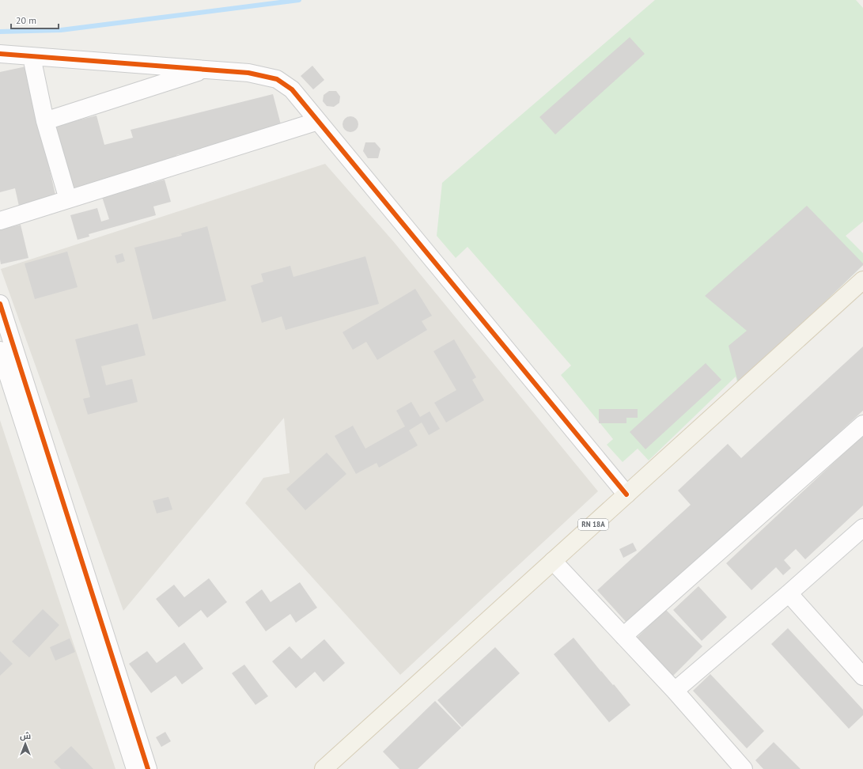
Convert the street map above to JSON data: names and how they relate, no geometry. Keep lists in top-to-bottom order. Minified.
{"streets":{"main road":["RN 18A"]},"scale_bar":"20 m","north":"top"}
